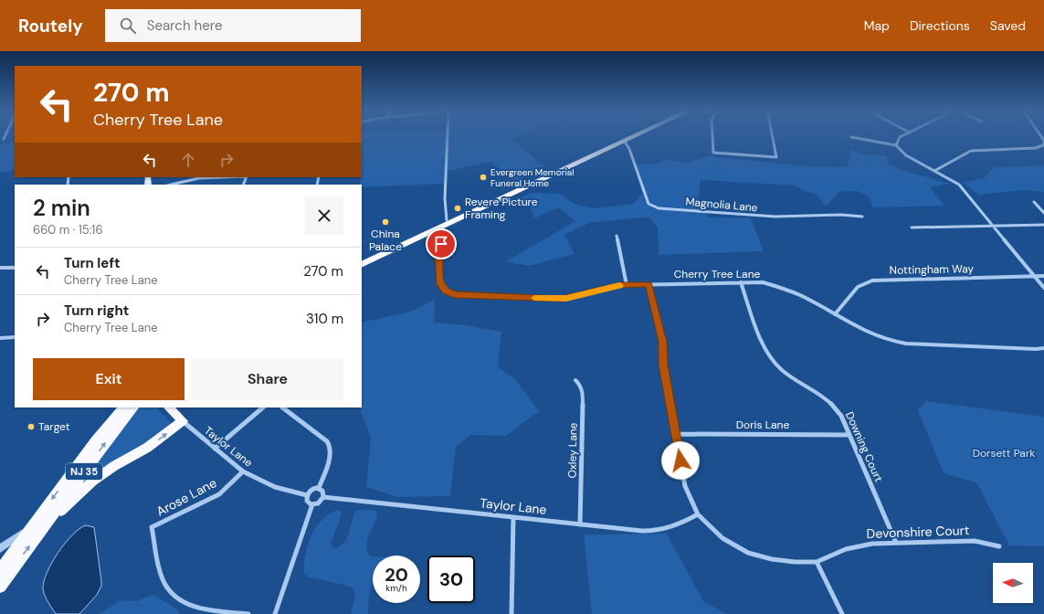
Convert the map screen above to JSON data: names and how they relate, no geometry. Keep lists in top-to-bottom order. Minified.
{"streets":{"highway":["NJ 35"],"street":["Magnolia Lane","Nottingham Way","Cherry Tree Lane","Doris Lane","Taylor Lane","Downing Court","Oxley Lane","Arose Lane","Devonshire Court"]},"crossings":[["Nottingham Way","Cherry Tree Lane"],["Cherry Tree Lane","Downing Court"],["Cherry Tree Lane","Devonshire Court"],["Doris Lane","Downing Court"],["Doris Lane","Devonshire Court"],["Taylor Lane","Oxley Lane"],["Taylor Lane","Arose Lane"],["Taylor Lane","Devonshire Court"],["Downing Court","Devonshire Court"]],"parks":["Dorsett Park"],"places":["Evergreen Memorial Funeral Home","Revere Picture Framing","China Palace","Target"],"north":"left","page":{"header":"Routely","search":"Search here","nav":["Map","Directions","Saved"],"turn":["270 m","Cherry Tree Lane"],"heading":["2 min","660 m · 15:16"],"list":[{"name":"Turn left","note":"Cherry Tree Lane","value":"270 m"},{"name":"Turn right","note":"Cherry Tree Lane","value":"310 m"}],"buttons":["Exit","Share"],"speed":"20 km/h","limit":"30"}}
